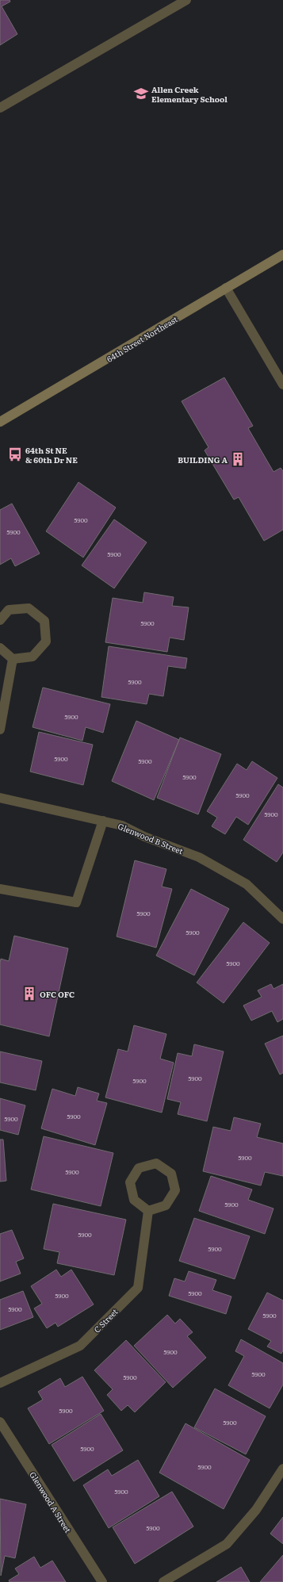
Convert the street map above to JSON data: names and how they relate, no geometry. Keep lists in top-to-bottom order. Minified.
{"streets":{"main road":["64th Street Northeast"],"lane":["Glenwood B Street","C Street","Glenwood A Street"]},"places":{"school or university":["Allen Creek Elementary School"],"bus stop":["64th St NE & 60th Dr NE"],"building":["BUILDING A","OFC OFC"]},"house_numbers":["5900","5900","5900","5900","5900","5900","5900","5900","5900","5900","5900","5900","5900","5900","5900","5900","5900","5900","5900","5900","5900","5900","5900","5900","5900","5900","5900","5900","5900","5900","5900","5900","5900","5900","5900","5900"]}
